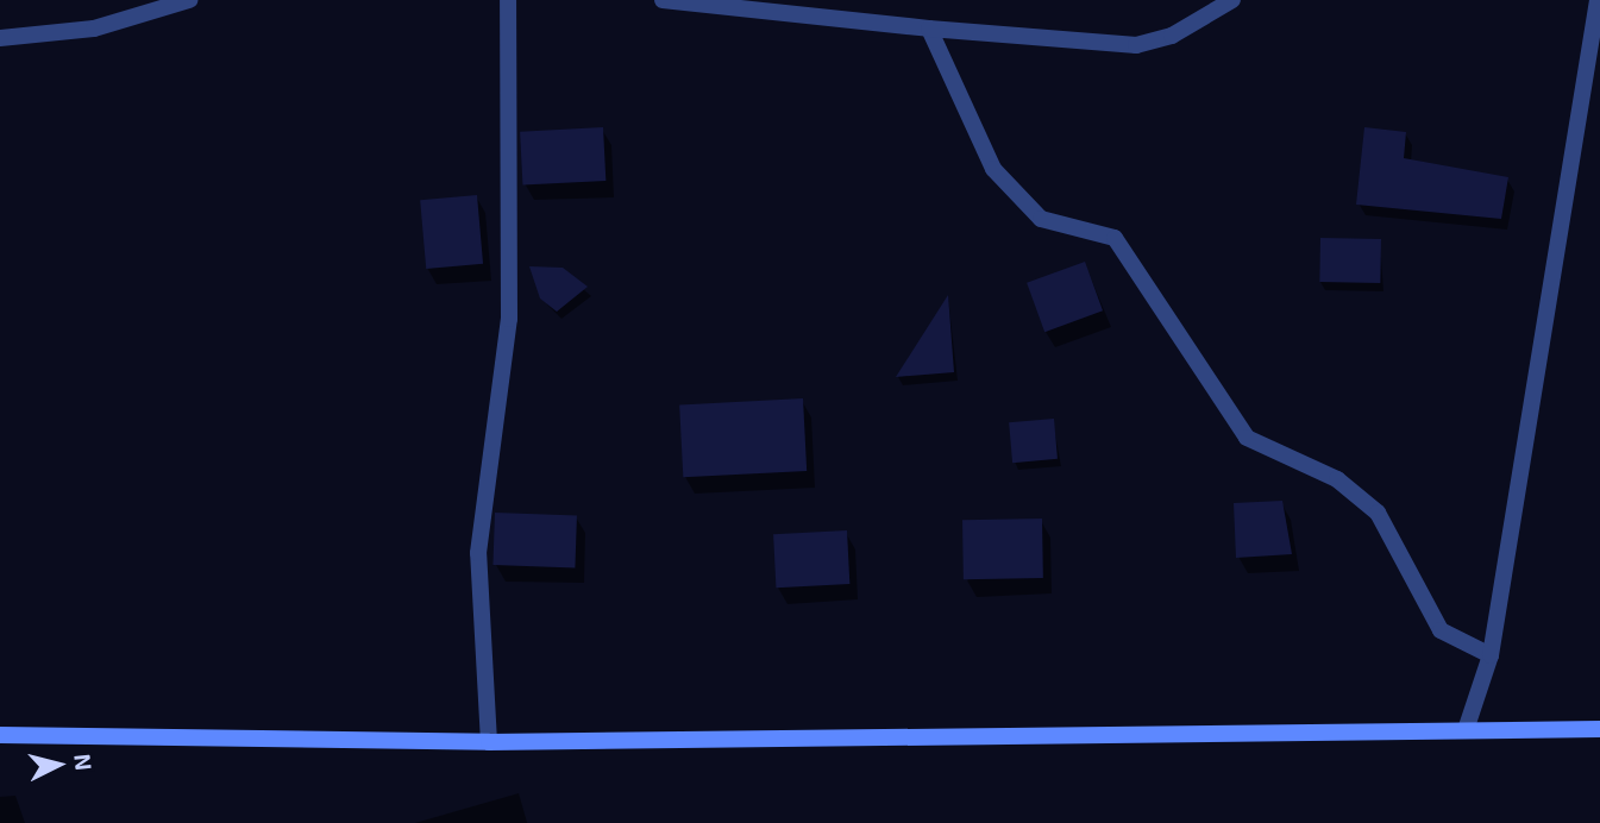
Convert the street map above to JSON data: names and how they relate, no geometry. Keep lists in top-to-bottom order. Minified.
{"north":"right"}
